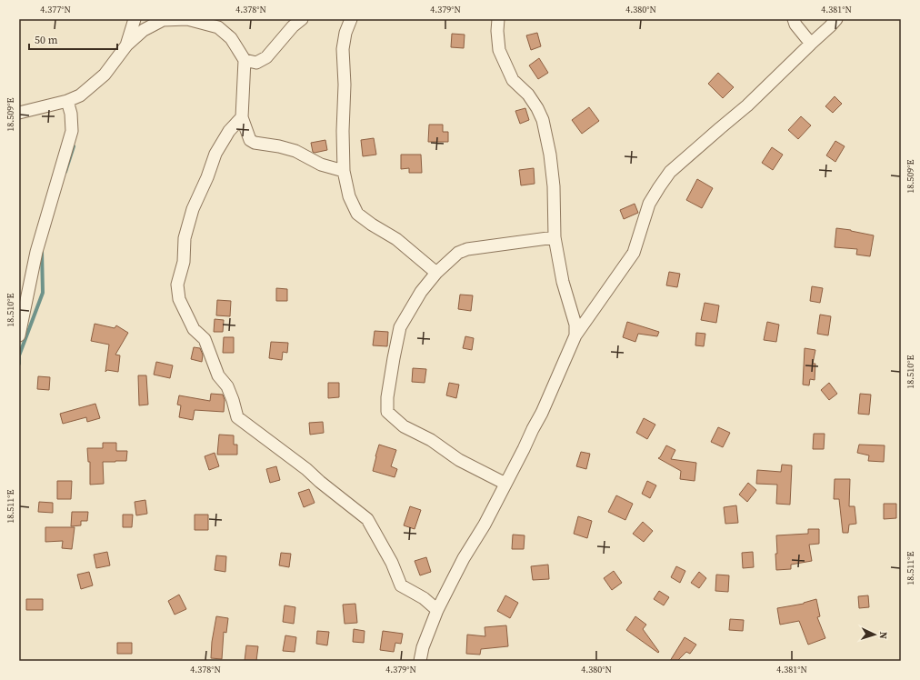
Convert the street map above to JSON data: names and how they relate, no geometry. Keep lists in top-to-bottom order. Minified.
{"scale_bar":"50 m","north":"right","coordinates":["4.377°N","4.378°N","4.379°N","4.380°N","4.381°N","18.509°E","18.510°E","18.511°E"]}
